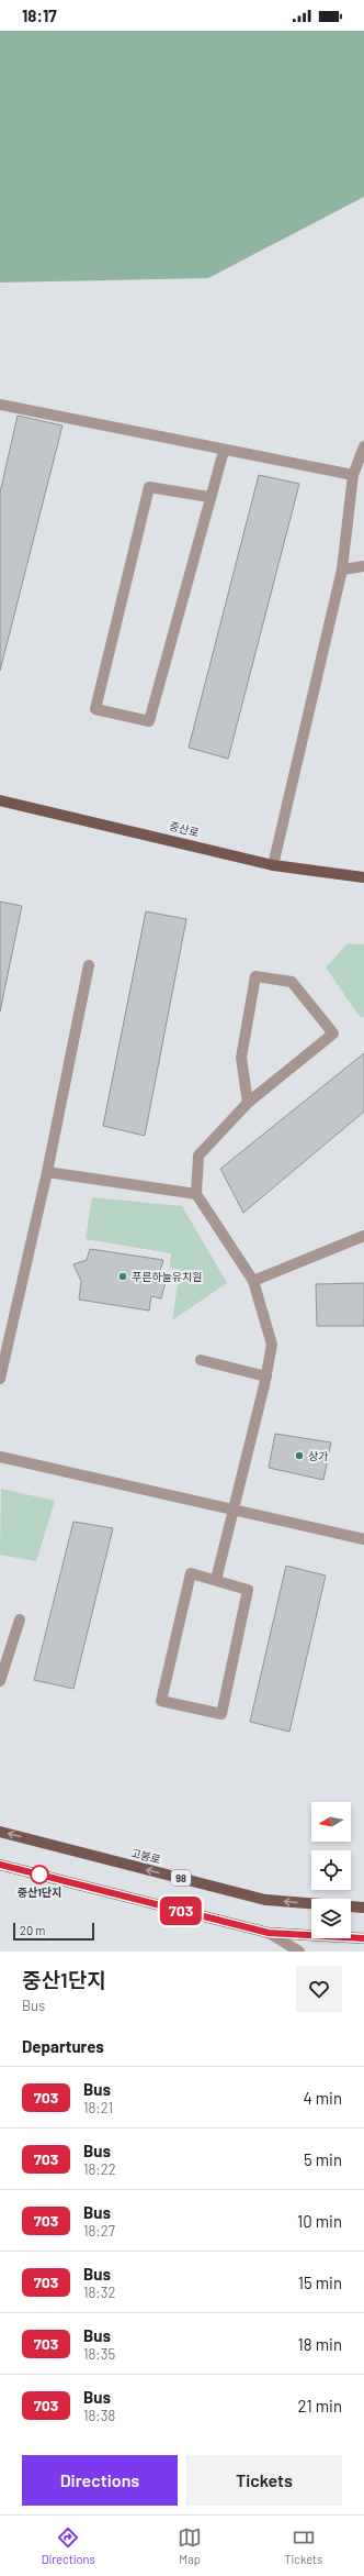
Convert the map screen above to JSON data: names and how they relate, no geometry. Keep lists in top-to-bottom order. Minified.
{"streets":{"main road":["중산로","고봉로","98"]},"places":["푸른하늘유치원","상가","중산1단지"],"lines":["bus line 703"],"scale_bar":"20 m","north":"left","page":{"status":"18:17","on_map":"703","scale":"20 m","heading":[["중산1단지","Bus"],"Departures"],"list":[{"mark":"703","name":"Bus","note":"18:21","value":"4 min"},{"mark":"703","name":"Bus","note":"18:22","value":"5 min"},{"mark":"703","name":"Bus","note":"18:27","value":"10 min"},{"mark":"703","name":"Bus","note":"18:32","value":"15 min"},{"mark":"703","name":"Bus","note":"18:35","value":"18 min"},{"mark":"703","name":"Bus","note":"18:38","value":"21 min"}],"buttons":["Directions","Tickets"],"tabs":["Directions","Map","Tickets"]}}
